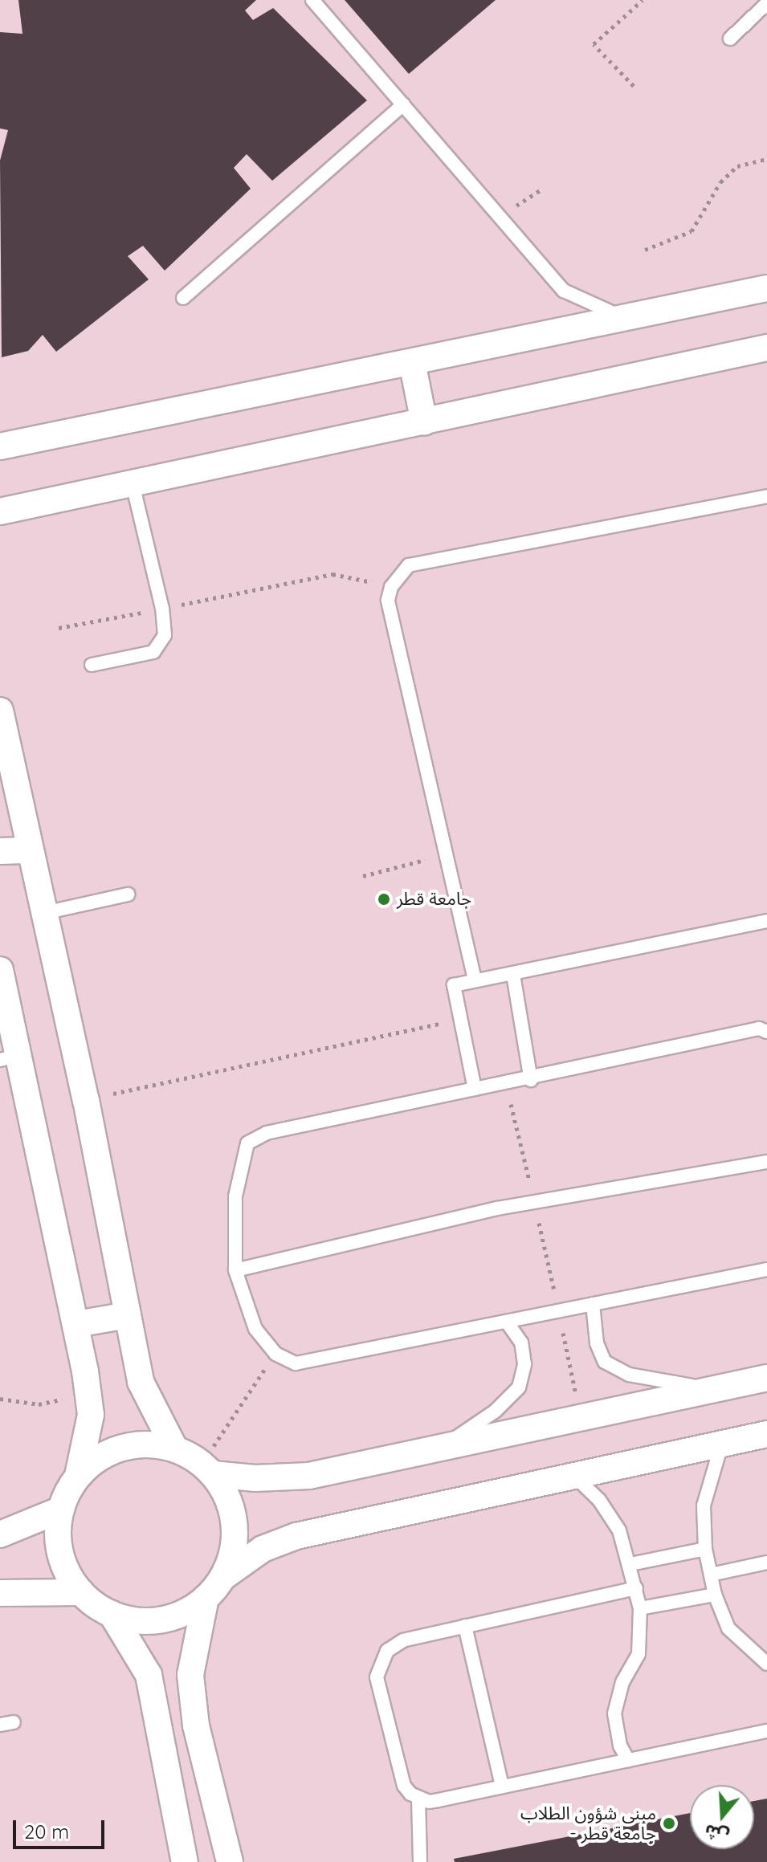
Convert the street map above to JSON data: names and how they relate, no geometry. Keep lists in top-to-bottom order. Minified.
{"places":["جامعة قطر","مبنى شؤون الطلاب - جامعة قطر"],"scale_bar":"20 m","north":"bottom"}
